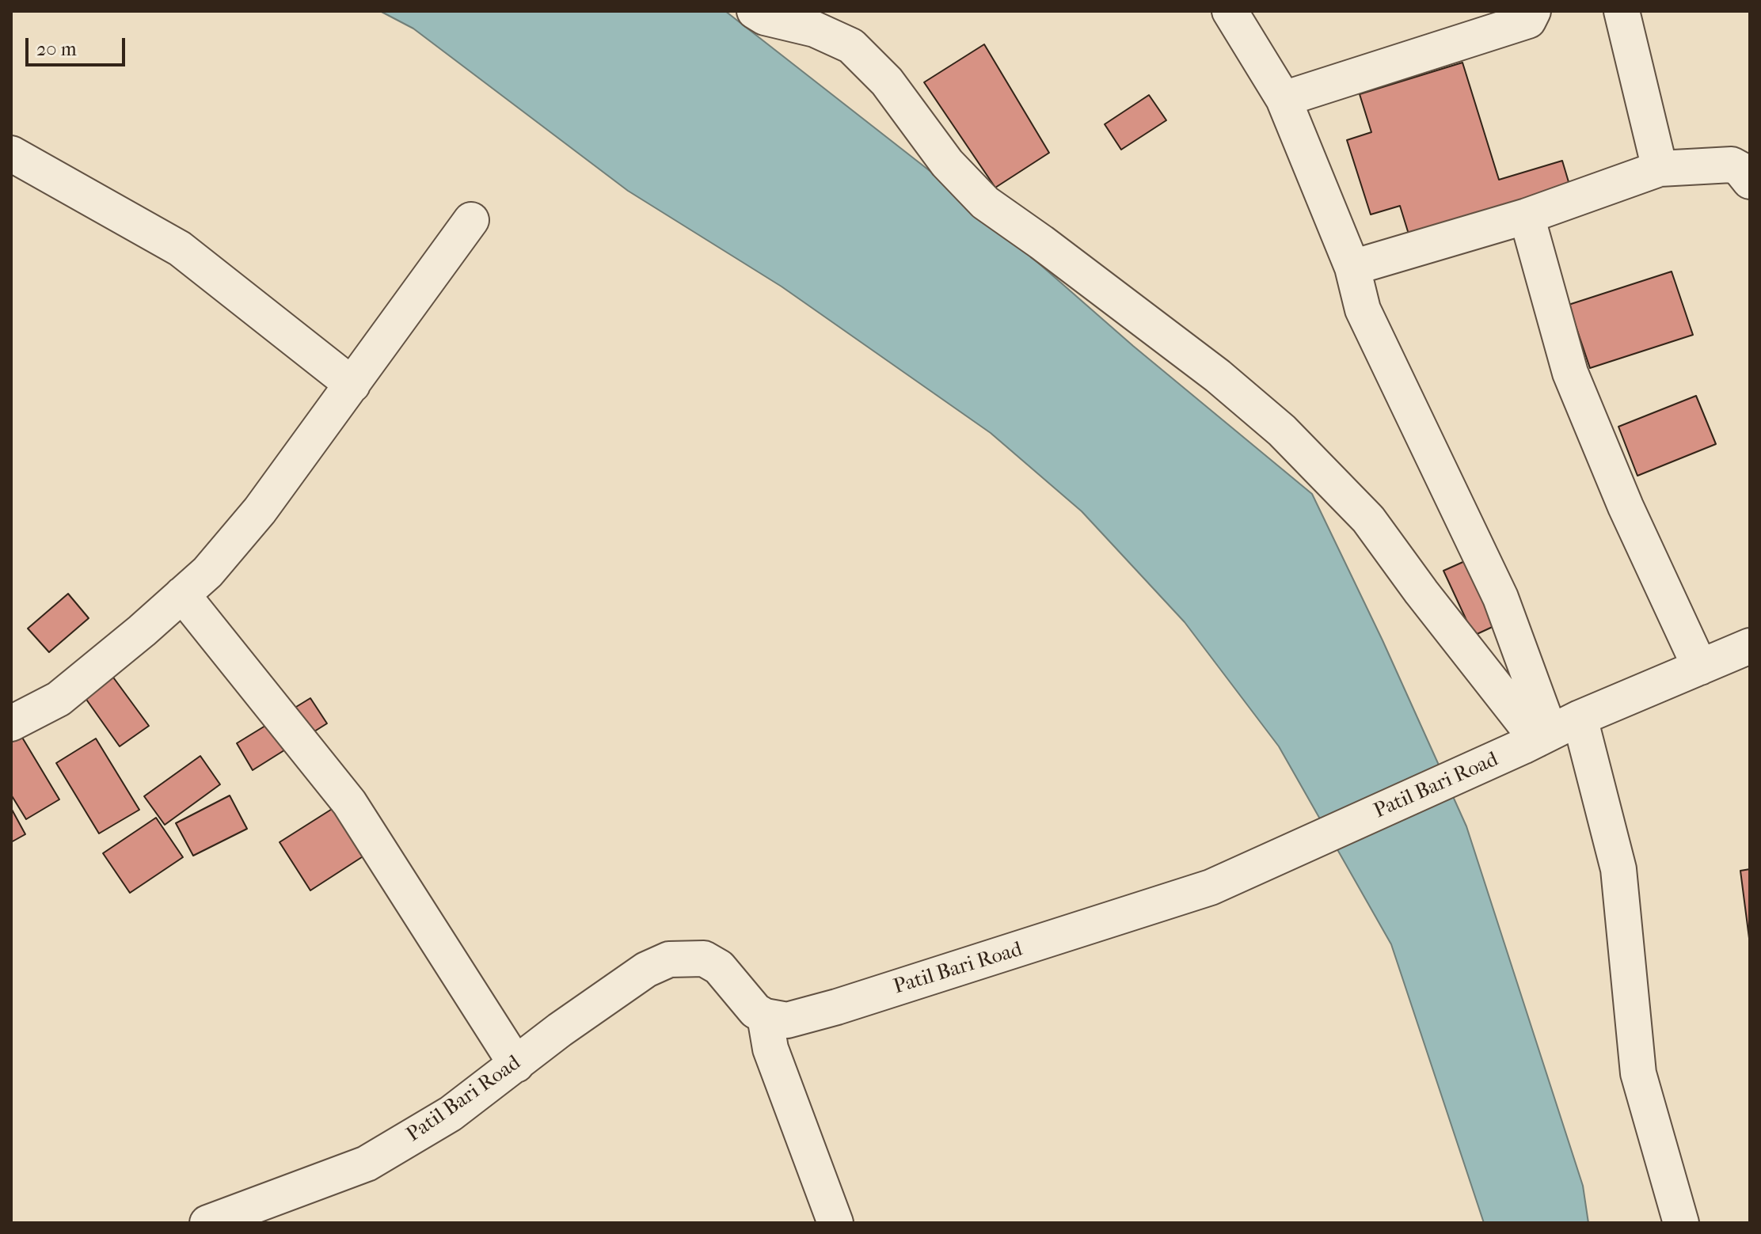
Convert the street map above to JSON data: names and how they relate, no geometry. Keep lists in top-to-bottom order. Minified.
{"streets":{"street":["Patil Bari Road"]},"scale_bar":"20 m"}
